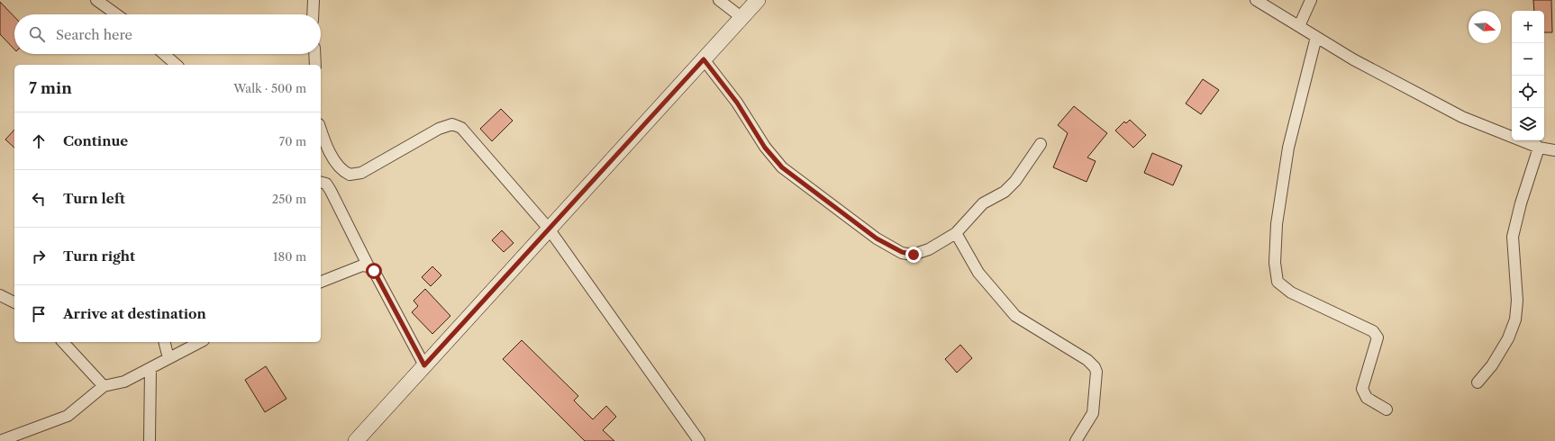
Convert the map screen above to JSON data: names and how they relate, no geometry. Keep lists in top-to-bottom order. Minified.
{"north":"right","page":{"map_buttons":["+","−"],"search":"Search here","heading":["7 min","Walk · 500 m"],"list":[["Continue","70 m"],["Turn left","250 m"],["Turn right","180 m"],"Arrive at destination"]}}
